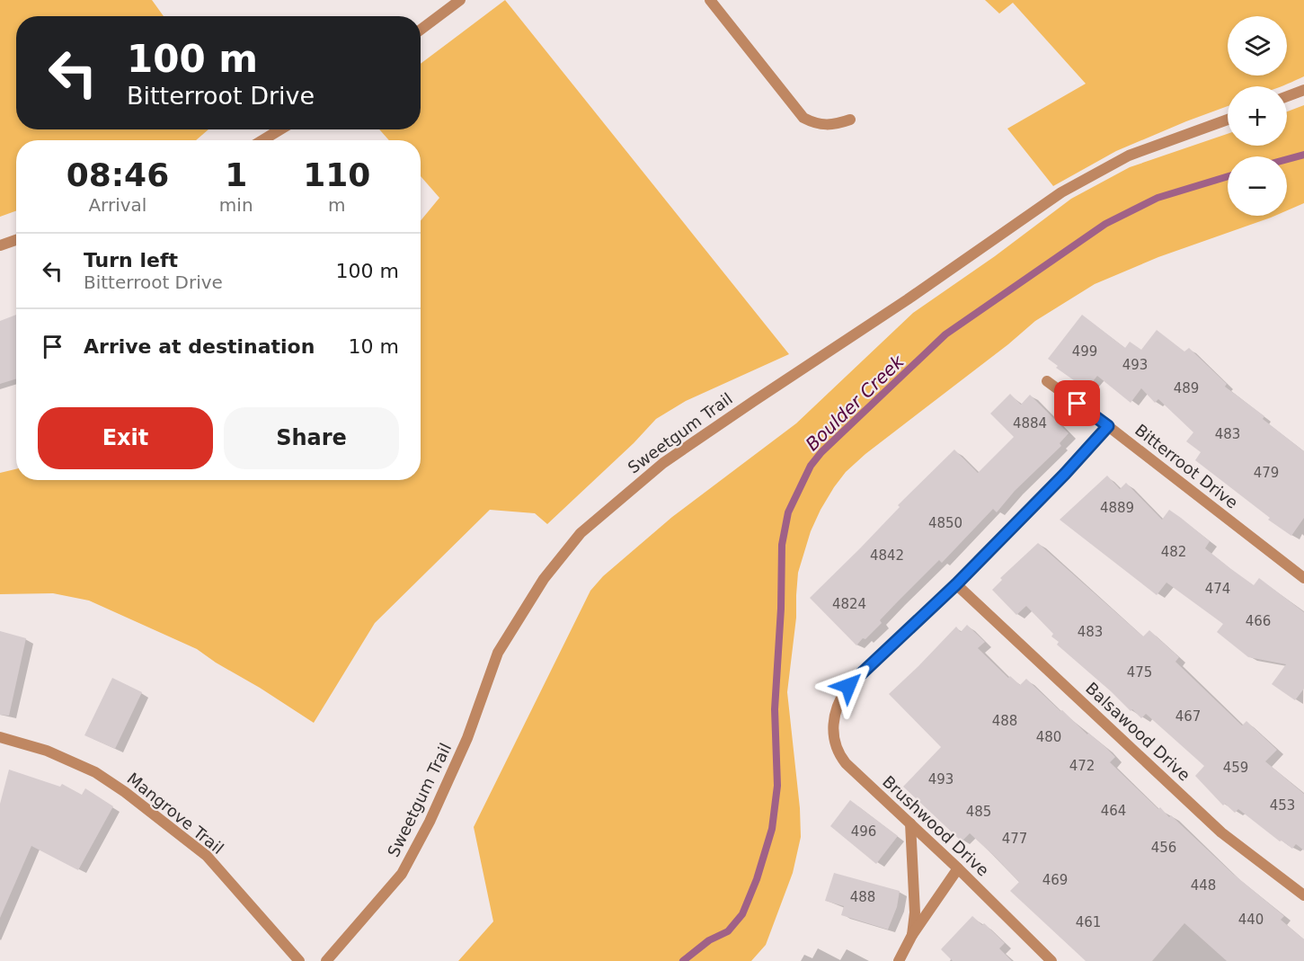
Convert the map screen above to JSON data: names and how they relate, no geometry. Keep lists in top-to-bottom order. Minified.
{"streets":{"street":["Sweetgum Trail","Bitterroot Drive","Balsawood Drive","Mangrove Trail","Brushwood Drive"]},"crossings":[["Balsawood Drive","Brushwood Drive"]],"water":["Boulder Creek"],"house_numbers":["499","493","489","4884","483","479","4889","4850","482","4842","474","4824","466","483","475","467","488","480","472","459","493","453","464","485","496","477","456","469","448","488","440","461"],"page":{"map_buttons":["+","−"],"turn":["100 m","Bitterroot Drive"],"eta":["08:46","Arrival","1","min","110","m"],"list":[{"name":"Turn left","note":"Bitterroot Drive","value":"100 m"},{"name":"Arrive at destination","value":"10 m"}],"buttons":["Exit","Share"]}}
